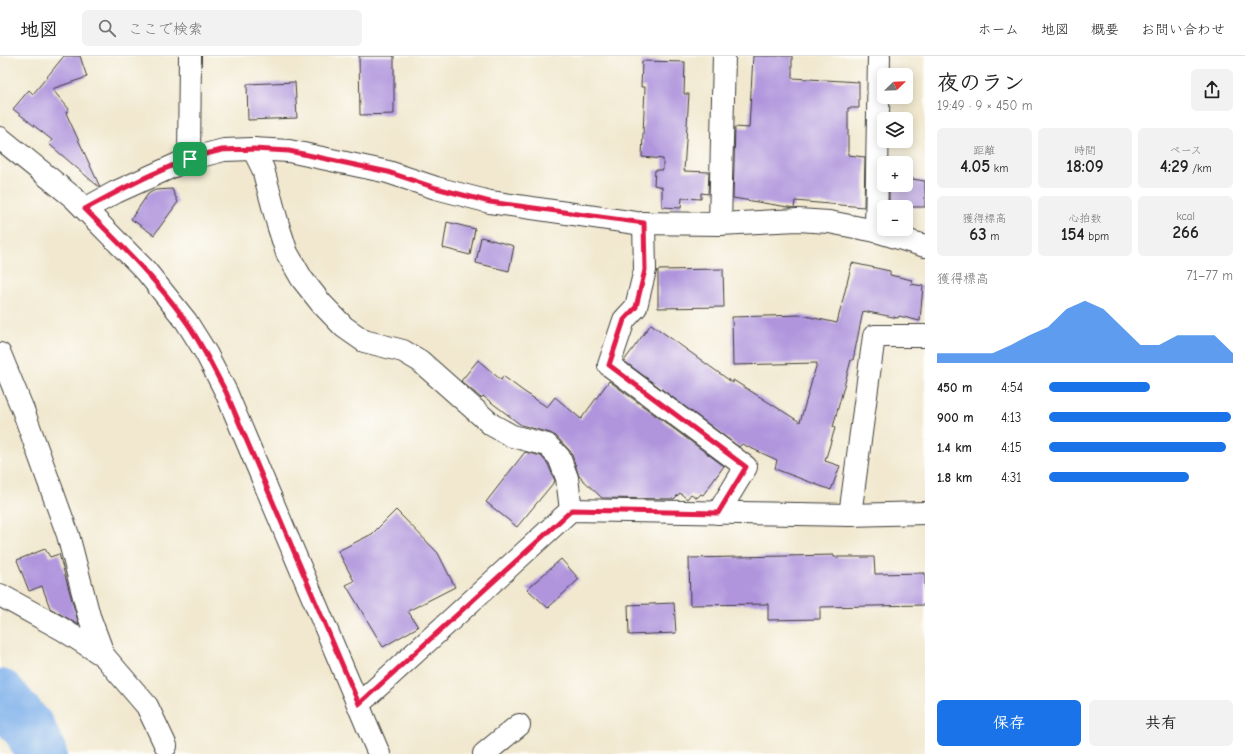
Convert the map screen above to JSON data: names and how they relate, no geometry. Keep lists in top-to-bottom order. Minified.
{"north":"top right","page":{"header":"地図","search":"ここで検索","nav":["ホーム","地図","概要","お問い合わせ"],"heading":["夜のラン","19:49 · 9 × 450 m"],"map_buttons":["+","−"],"stats":[["距離","4.05 km"],["時間","18:09"],["ペース","4:29 /km"],["獲得標高","63 m"],["心拍数","154 bpm"],["kcal","266"]],"chart":["獲得標高","71–77 m"],"list":[{"name":"450 m","note":"4:54"},{"name":"900 m","note":"4:13"},{"name":"1.4 km","note":"4:15"},{"name":"1.8 km","note":"4:31"}],"buttons":["保存","共有"]}}
